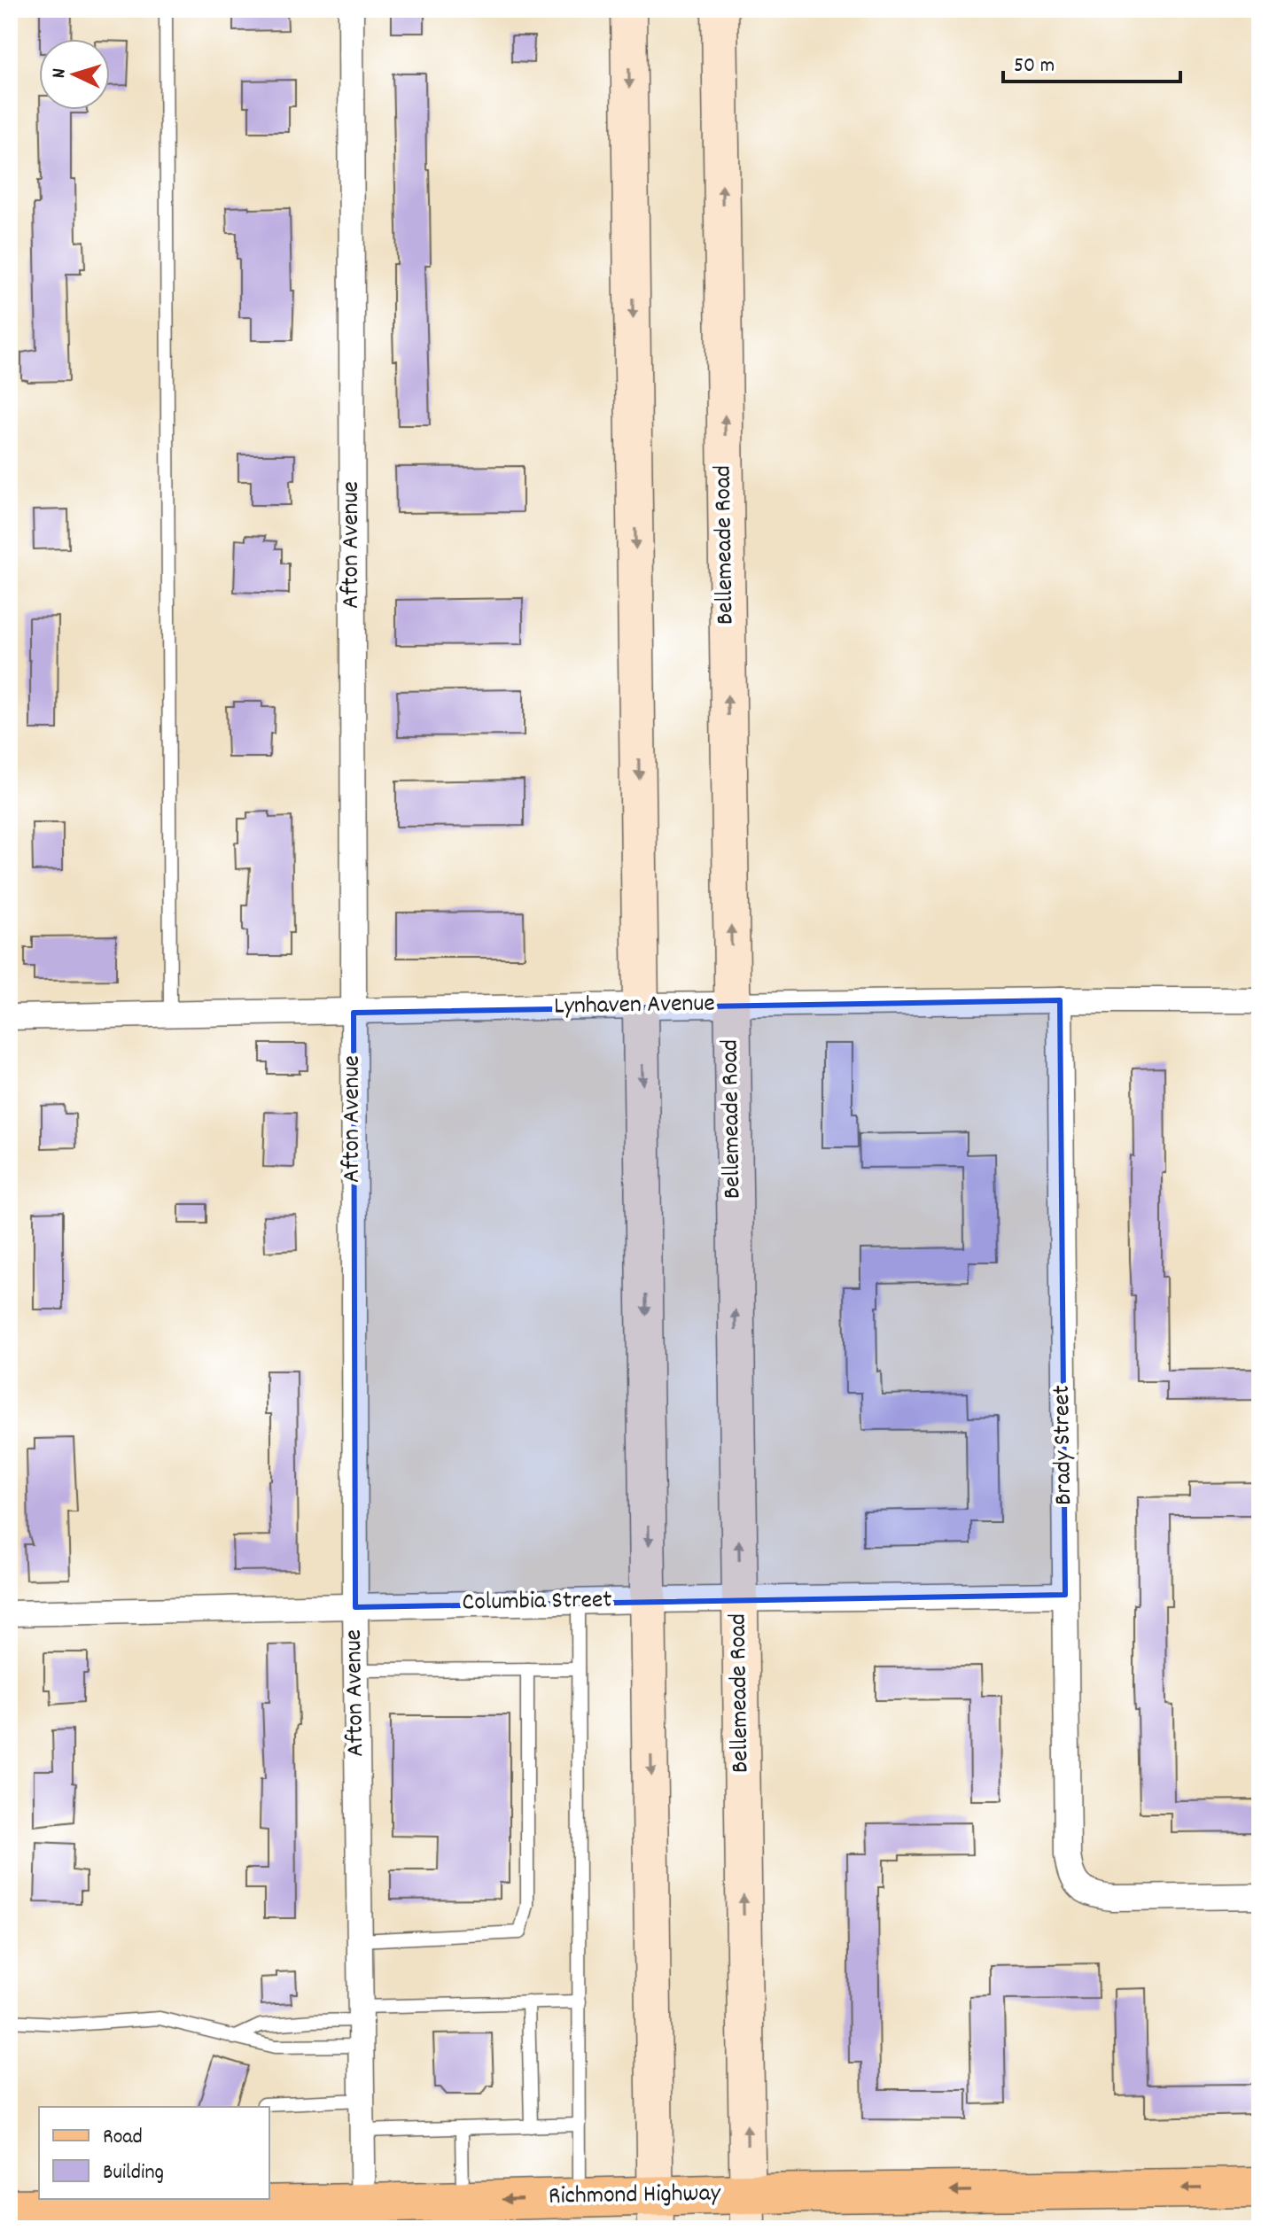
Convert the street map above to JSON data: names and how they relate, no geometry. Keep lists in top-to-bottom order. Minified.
{"streets":{"main road":["Bellemeade Road","Richmond Highway"],"street":["Afton Avenue","Lynhaven Avenue","Brady Street","Columbia Street"]},"crossings":[["Afton Avenue","Lynhaven Avenue"],["Afton Avenue","Columbia Street"],["Afton Avenue","Richmond Highway"],["Bellemeade Road","Lynhaven Avenue"],["Bellemeade Road","Columbia Street"],["Bellemeade Road","Richmond Highway"],["Lynhaven Avenue","Brady Street"],["Brady Street","Columbia Street"]],"one_way":["Richmond Highway"],"legend":["Road","Building"],"scale_bar":"50 m","north":"left"}
